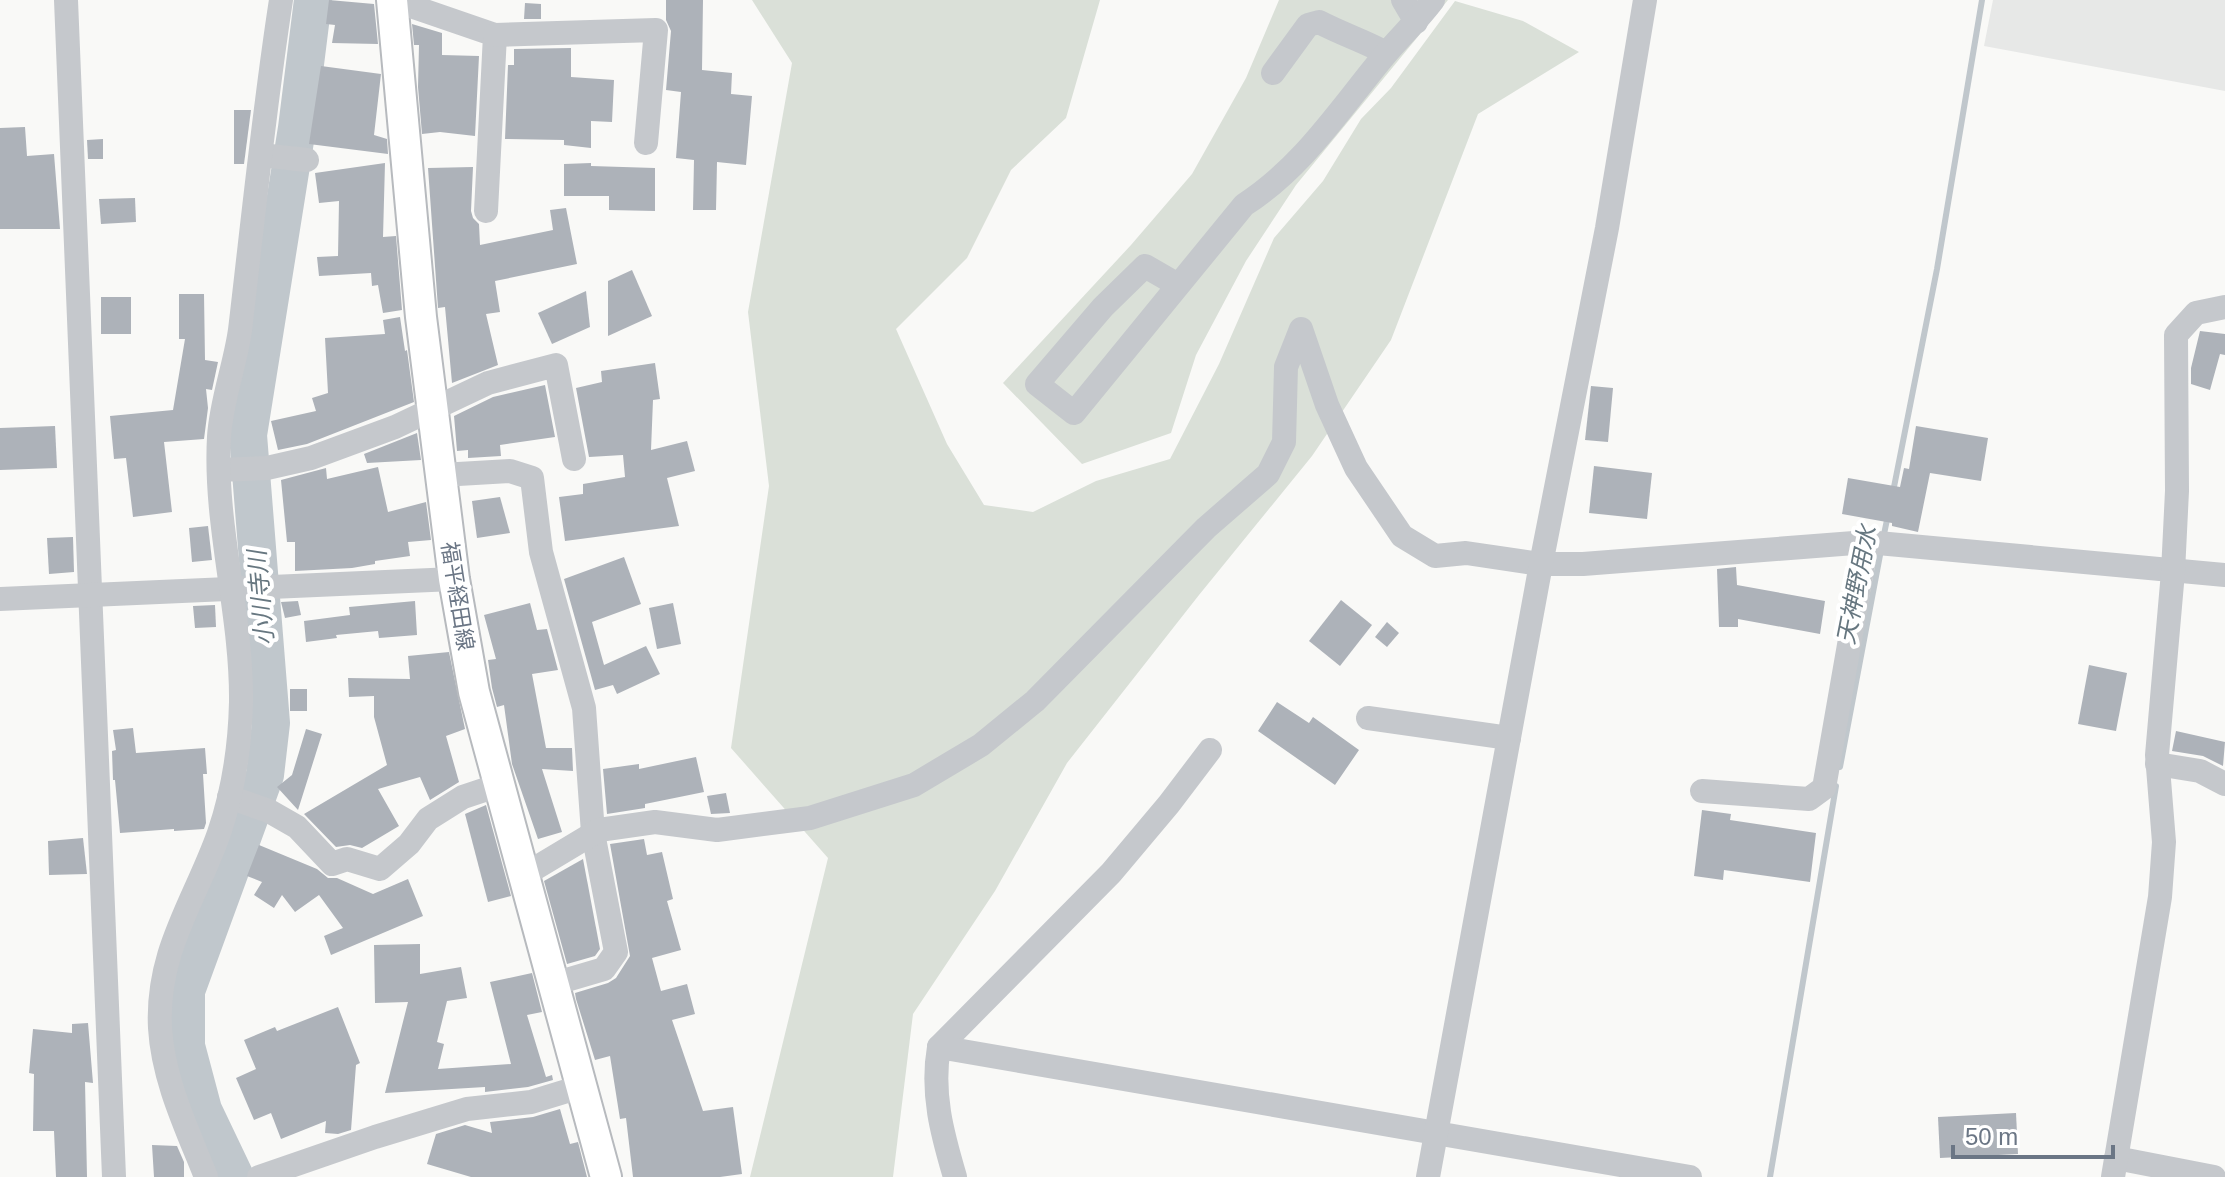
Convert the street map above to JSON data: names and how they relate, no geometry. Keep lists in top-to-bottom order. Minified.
{"streets":{"main road":["福平経田線"]},"water":["天神野用水","小川寺川"],"scale_bar":"50 m"}
